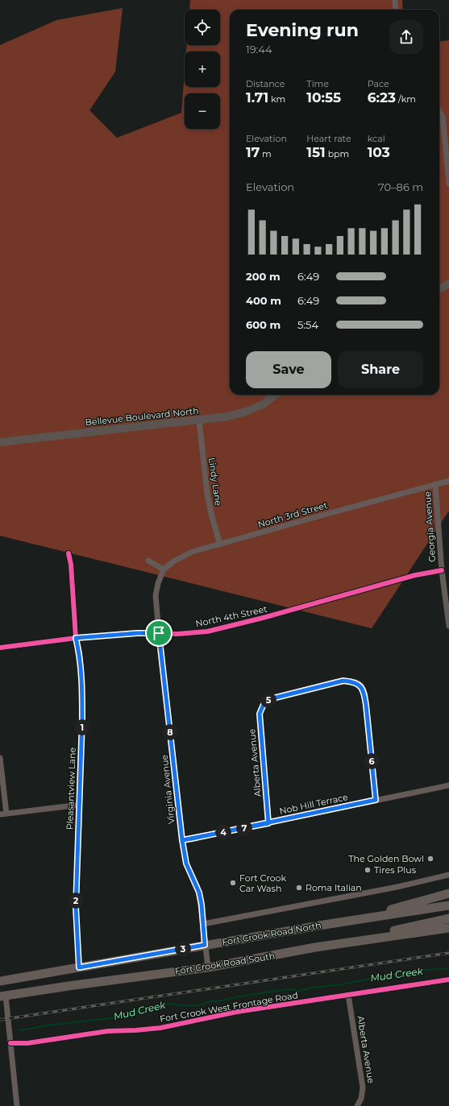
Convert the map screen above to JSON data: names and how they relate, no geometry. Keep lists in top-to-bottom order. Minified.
{"streets":{"main road":["Bellevue Boulevard North","Fort Crook Road North","Fort Crook Road South"],"street":["Lindy Lane","North 3rd Street","Georgia Avenue","North 4th Street","Alberta Avenue","Pleasantview Lane","Virginia Avenue","Nob Hill Terrace","Fort Crook West Frontage Road"]},"crossings":[["Bellevue Boulevard North","Lindy Lane"],["Lindy Lane","North 3rd Street"],["North 3rd Street","Georgia Avenue"],["North 3rd Street","Virginia Avenue"],["Georgia Avenue","North 4th Street"],["North 4th Street","Pleasantview Lane"],["North 4th Street","Virginia Avenue"],["Alberta Avenue","Nob Hill Terrace"],["Alberta Avenue","Fort Crook West Frontage Road"],["Pleasantview Lane","Fort Crook Road North"],["Virginia Avenue","Nob Hill Terrace"],["Virginia Avenue","Fort Crook Road North"],["Virginia Avenue","Fort Crook Road South"]],"water":["Mud Creek"],"places":["The Golden Bowl","Tires Plus","Fort Crook Car Wash","Roma Italian"],"page":{"map_buttons":["+","−"],"heading":["Evening run","19:44"],"stats":[["Distance","1.71 km"],["Time","10:55"],["Pace","6:23 /km"],["Elevation","17 m"],["Heart rate","151 bpm"],["kcal","103"]],"chart":["Elevation","70–86 m"],"list":[{"name":"200 m","note":"6:49"},{"name":"400 m","note":"6:49"},{"name":"600 m","note":"5:54"}],"buttons":["Save","Share"],"pins":["5","1","8","6","7","4","2","3"]}}
